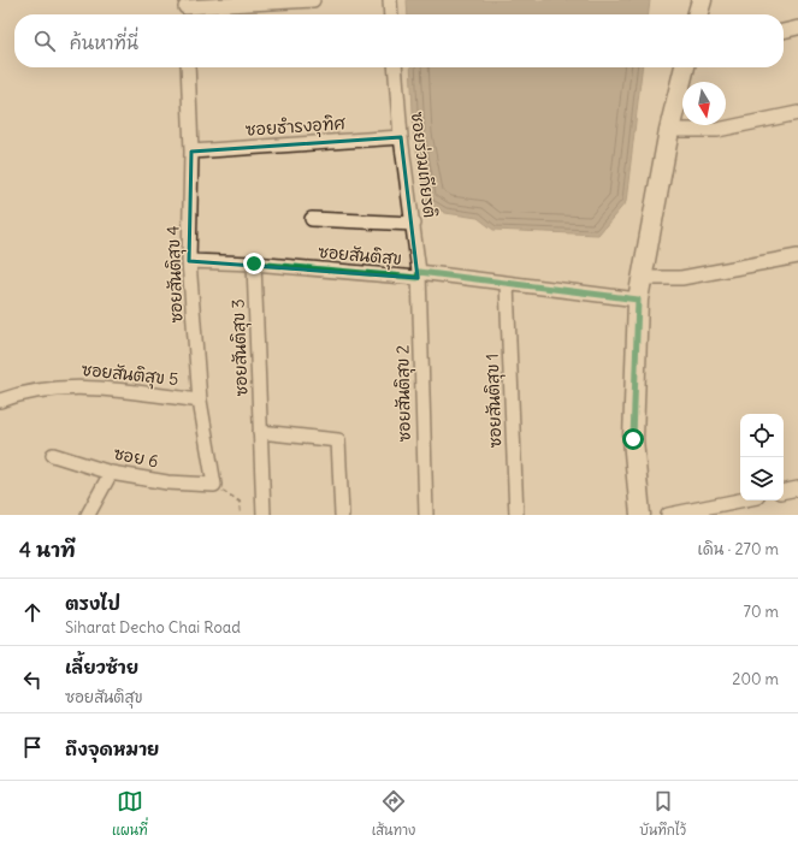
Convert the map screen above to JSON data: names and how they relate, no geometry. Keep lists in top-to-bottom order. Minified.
{"streets":{"street":["ซอยธำรงอุทิศ","ซอยร่วมเกียรติ","ซอยสันติสุข","ซอยสันติสุข 4","ซอยสันติสุข 3","ซอยสันติสุข 5","ซอยสันติสุข 2","ซอยสันติสุข 1","ซอย 6"]},"crossings":[["ซอยธำรงอุทิศ","ซอยร่วมเกียรติ"],["ซอยธำรงอุทิศ","ซอยสันติสุข 4"],["ซอยร่วมเกียรติ","ซอยสันติสุข"],["ซอยร่วมเกียรติ","ซอยสันติสุข 2"],["ซอยสันติสุข","ซอยสันติสุข 4"],["ซอยสันติสุข","ซอยสันติสุข 3"],["ซอยสันติสุข","ซอยสันติสุข 2"],["ซอยสันติสุข","ซอยสันติสุข 1"],["ซอยสันติสุข 4","ซอยสันติสุข 5"],["ซอยสันติสุข 4","ซอย 6"]],"north":"bottom","page":{"search":"ค้นหาที่นี่","heading":["4 นาที","เดิน · 270 m"],"list":[["ตรงไป","Siharat Decho Chai Road","70 m"],["เลี้ยวซ้าย","ซอยสันติสุข","200 m"],"ถึงจุดหมาย"],"nav":["แผนที่","เส้นทาง","บันทึกไว้"]}}
